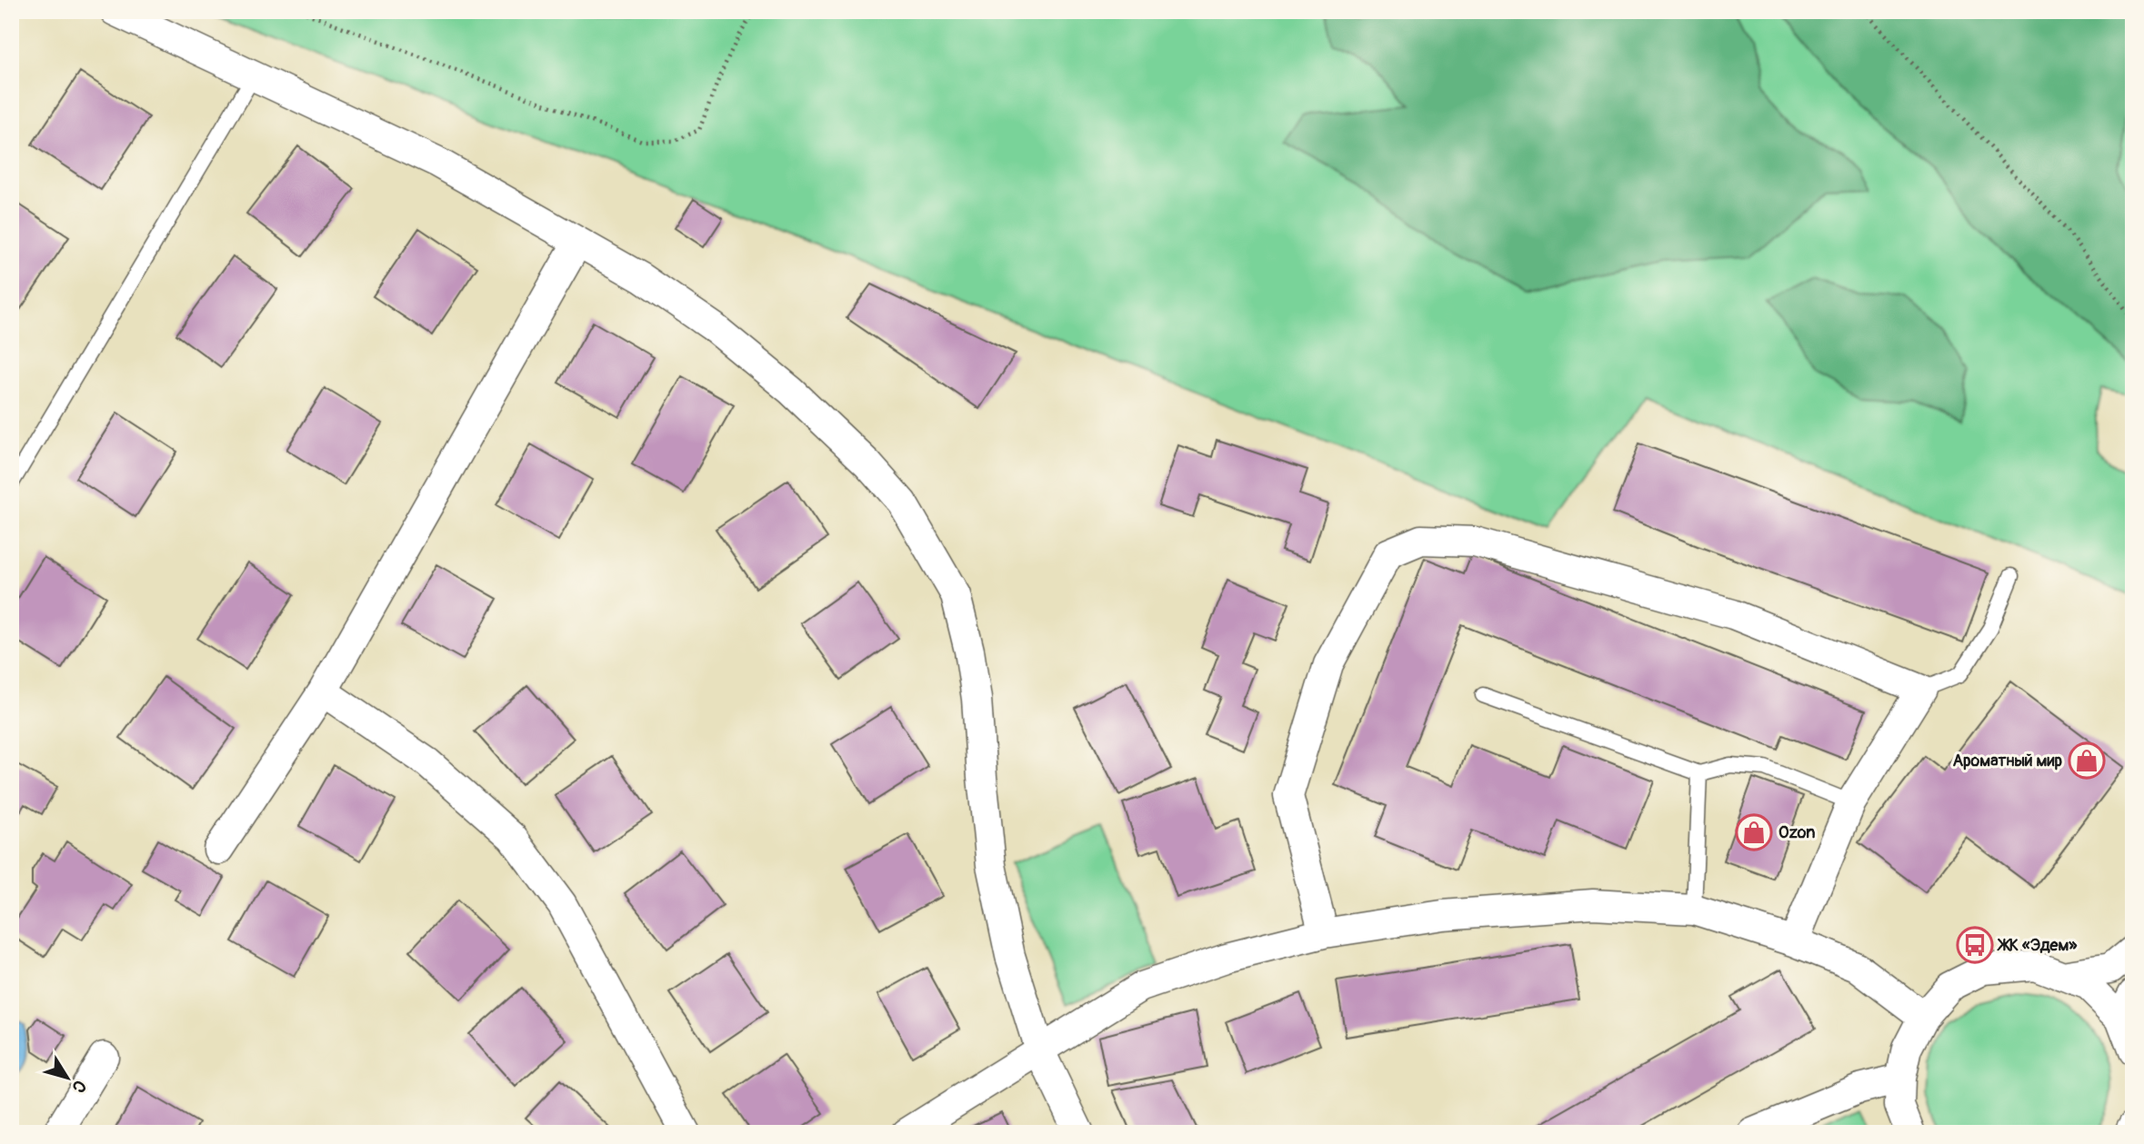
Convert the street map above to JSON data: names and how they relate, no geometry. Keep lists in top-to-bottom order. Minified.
{"places":{"shop":["Ароматный мир","Ozon"],"bus stop":["ЖК «Эдем»"]},"north":"bottom right"}
